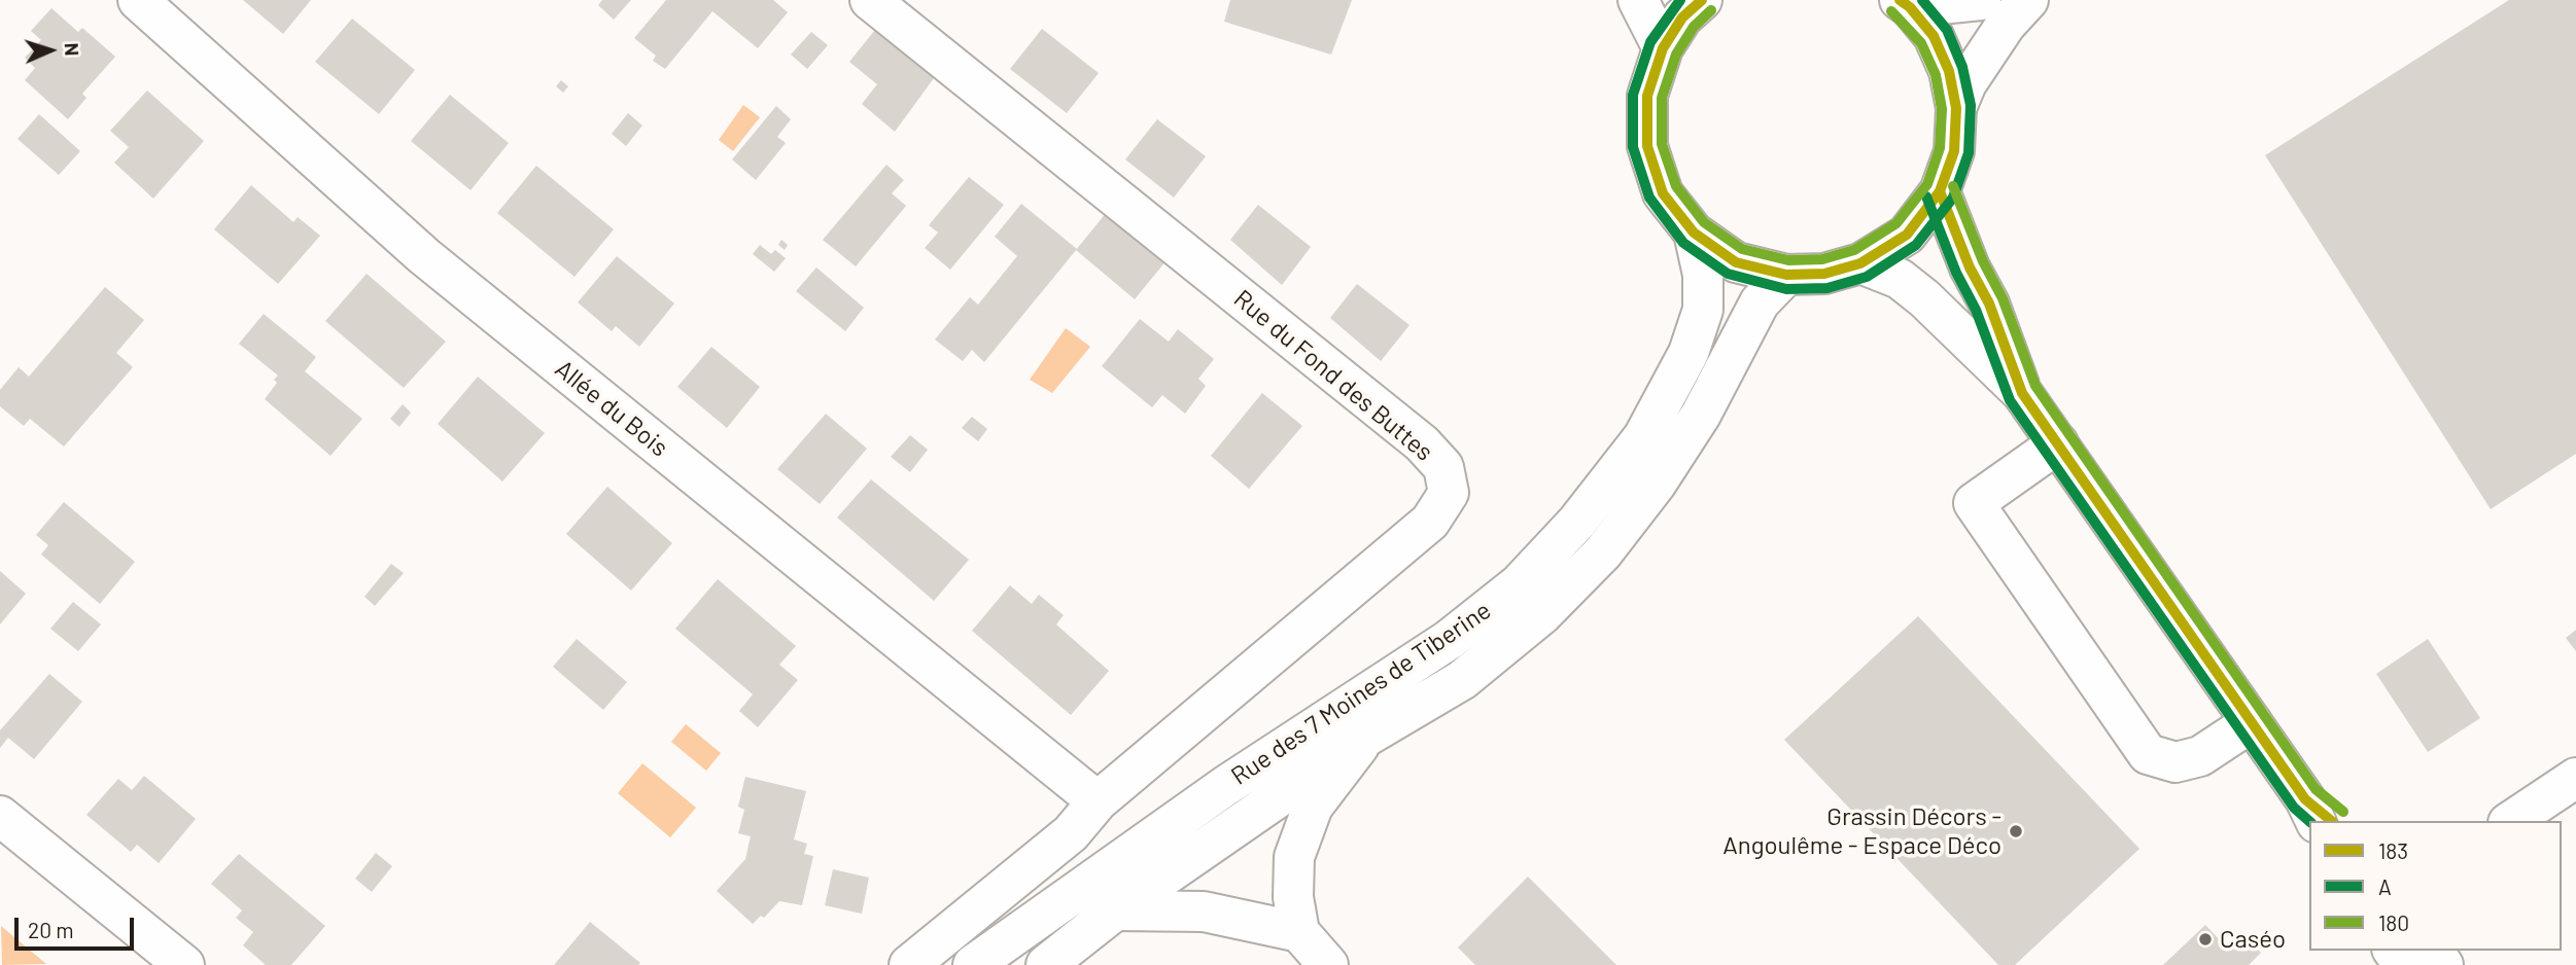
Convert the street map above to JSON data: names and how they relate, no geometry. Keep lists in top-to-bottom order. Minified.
{"streets":{"main road":["Rue du Fond des Buttes","Allée du Bois","Rue des 7 Moines de Tiberine"]},"crossings":[["Rue du Fond des Buttes","Allée du Bois"]],"places":["Grassin Décors - Angoulême - Espace Déco","Caséo"],"lines":["transit line 183","transit line A","transit line 180"],"legend":["183","A","180"],"scale_bar":"20 m","north":"right"}
